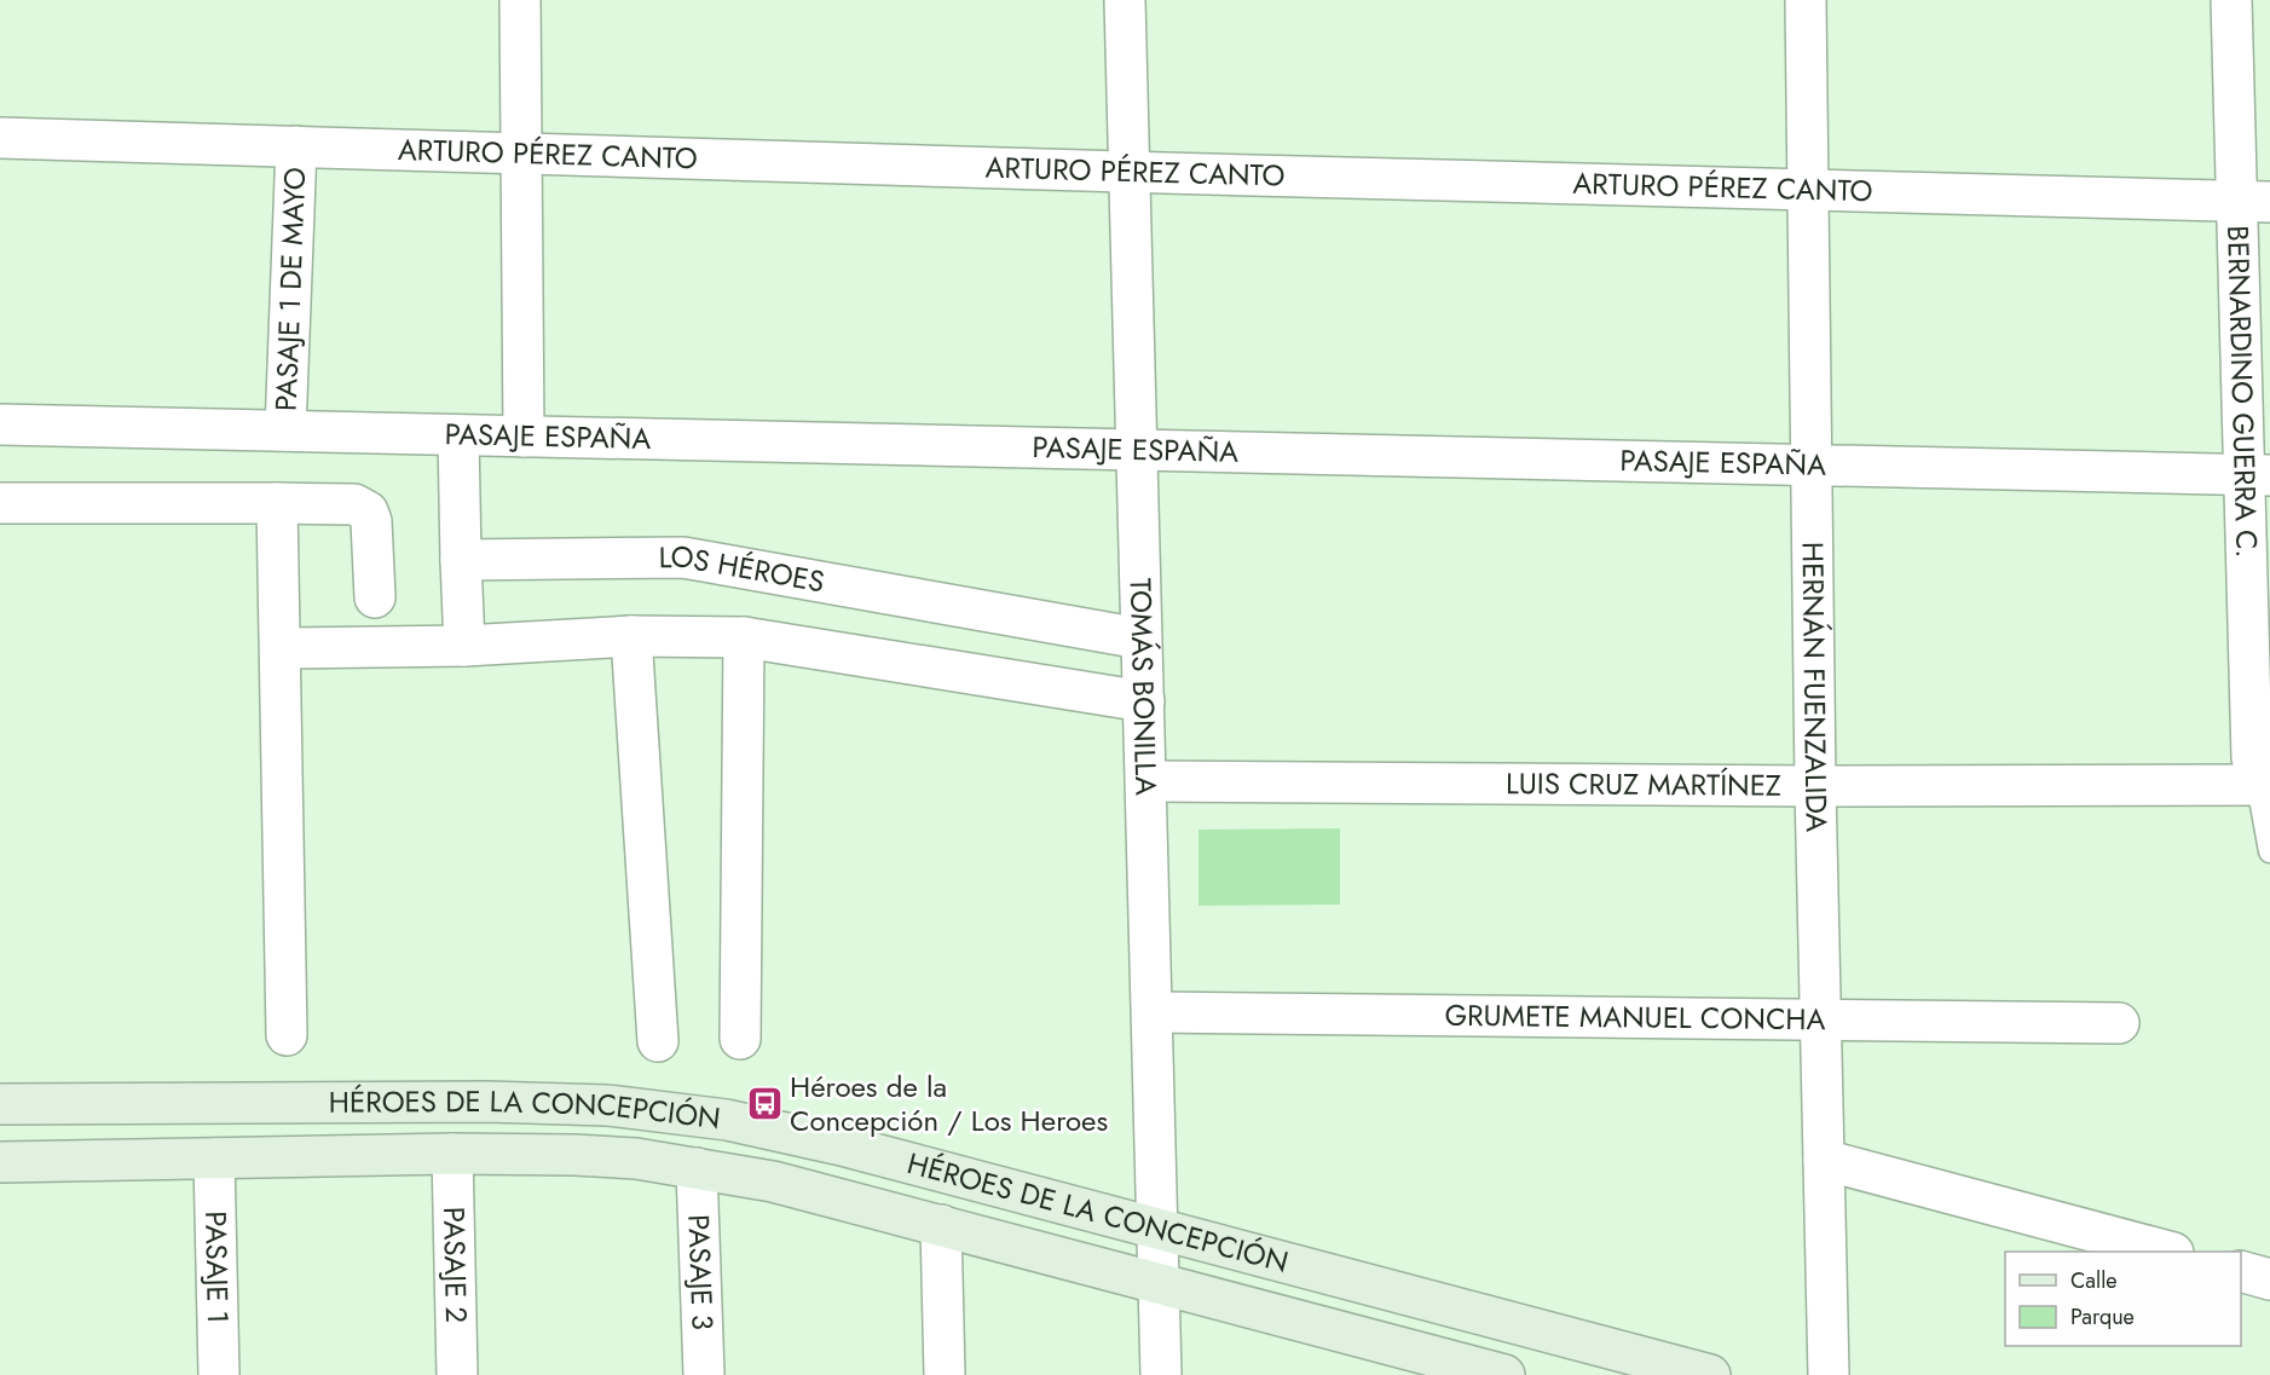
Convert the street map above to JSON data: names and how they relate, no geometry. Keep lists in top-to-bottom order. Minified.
{"streets":{"main road":["HÉROES DE LA CONCEPCIÓN"],"street":["ARTURO PÉREZ CANTO","PASAJE 1 DE MAYO","BERNARDINO GUERRA C.","PASAJE ESPAÑA","LOS HÉROES","TOMÁS BONILLA","HERNÁN FUENZALIDA","LUIS CRUZ MARTÍNEZ","GRUMETE MANUEL CONCHA","PASAJE 2","PASAJE 1","PASAJE 3"]},"crossings":[["ARTURO PÉREZ CANTO","PASAJE 1 DE MAYO"],["ARTURO PÉREZ CANTO","BERNARDINO GUERRA C."],["ARTURO PÉREZ CANTO","TOMÁS BONILLA"],["ARTURO PÉREZ CANTO","HERNÁN FUENZALIDA"],["PASAJE 1 DE MAYO","PASAJE ESPAÑA"],["BERNARDINO GUERRA C.","PASAJE ESPAÑA"],["BERNARDINO GUERRA C.","LUIS CRUZ MARTÍNEZ"],["PASAJE ESPAÑA","TOMÁS BONILLA"],["PASAJE ESPAÑA","HERNÁN FUENZALIDA"],["LOS HÉROES","TOMÁS BONILLA"],["TOMÁS BONILLA","LUIS CRUZ MARTÍNEZ"],["TOMÁS BONILLA","GRUMETE MANUEL CONCHA"],["TOMÁS BONILLA","HÉROES DE LA CONCEPCIÓN"],["HERNÁN FUENZALIDA","LUIS CRUZ MARTÍNEZ"],["HERNÁN FUENZALIDA","GRUMETE MANUEL CONCHA"],["HÉROES DE LA CONCEPCIÓN","PASAJE 2"],["HÉROES DE LA CONCEPCIÓN","PASAJE 1"],["HÉROES DE LA CONCEPCIÓN","PASAJE 3"]],"places":{"bus stop":["Héroes de la Concepción / Los Heroes"]},"legend":["Calle","Parque"]}
